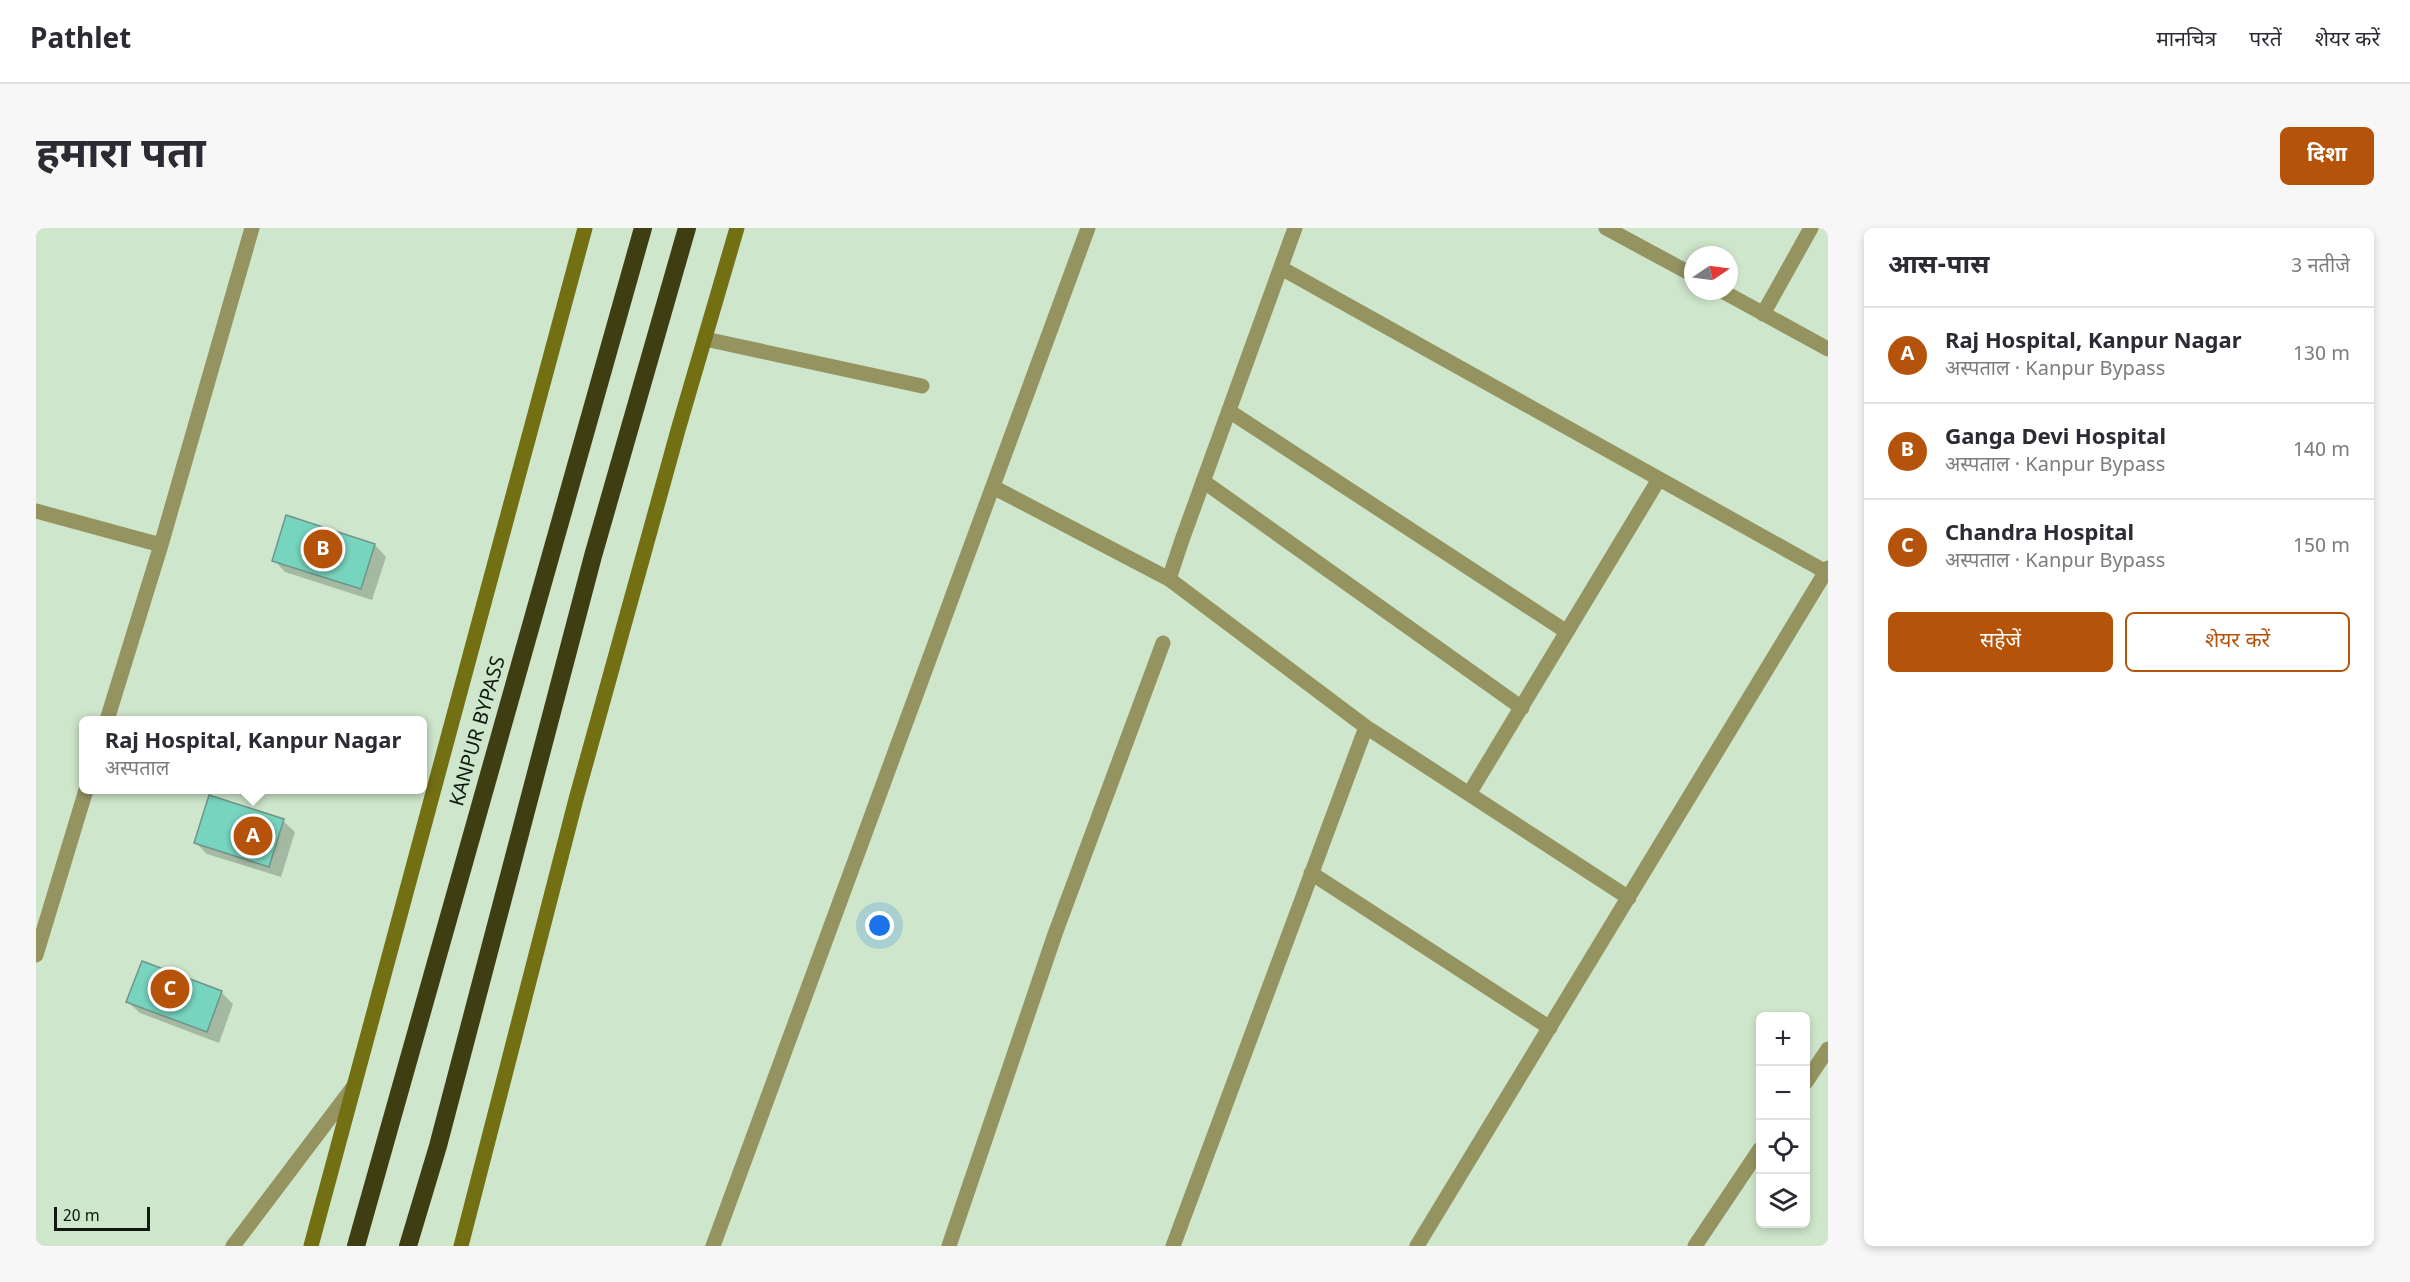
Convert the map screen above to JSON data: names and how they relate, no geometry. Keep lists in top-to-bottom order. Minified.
{"streets":{"highway":["KANPUR BYPASS"]},"scale_bar":"20 m","north":"right","page":{"header":"Pathlet","nav":["मानचित्र","परतें","शेयर करें"],"buttons":["दिशा",["सहेजें","शेयर करें"]],"title":"हमारा पता","heading":["आस-पास","3 नतीजे"],"list":[{"mark":"A","name":"Raj Hospital, Kanpur Nagar","note":"अस्पताल · Kanpur Bypass","value":"130 m"},{"mark":"B","name":"Ganga Devi Hospital","note":"अस्पताल · Kanpur Bypass","value":"140 m"},{"mark":"C","name":"Chandra Hospital","note":"अस्पताल · Kanpur Bypass","value":"150 m"}],"pins":["B","A","C"],"popup":["Raj Hospital, Kanpur Nagar","अस्पताल"],"map_buttons":["+","−"],"scale":"20 m"}}
